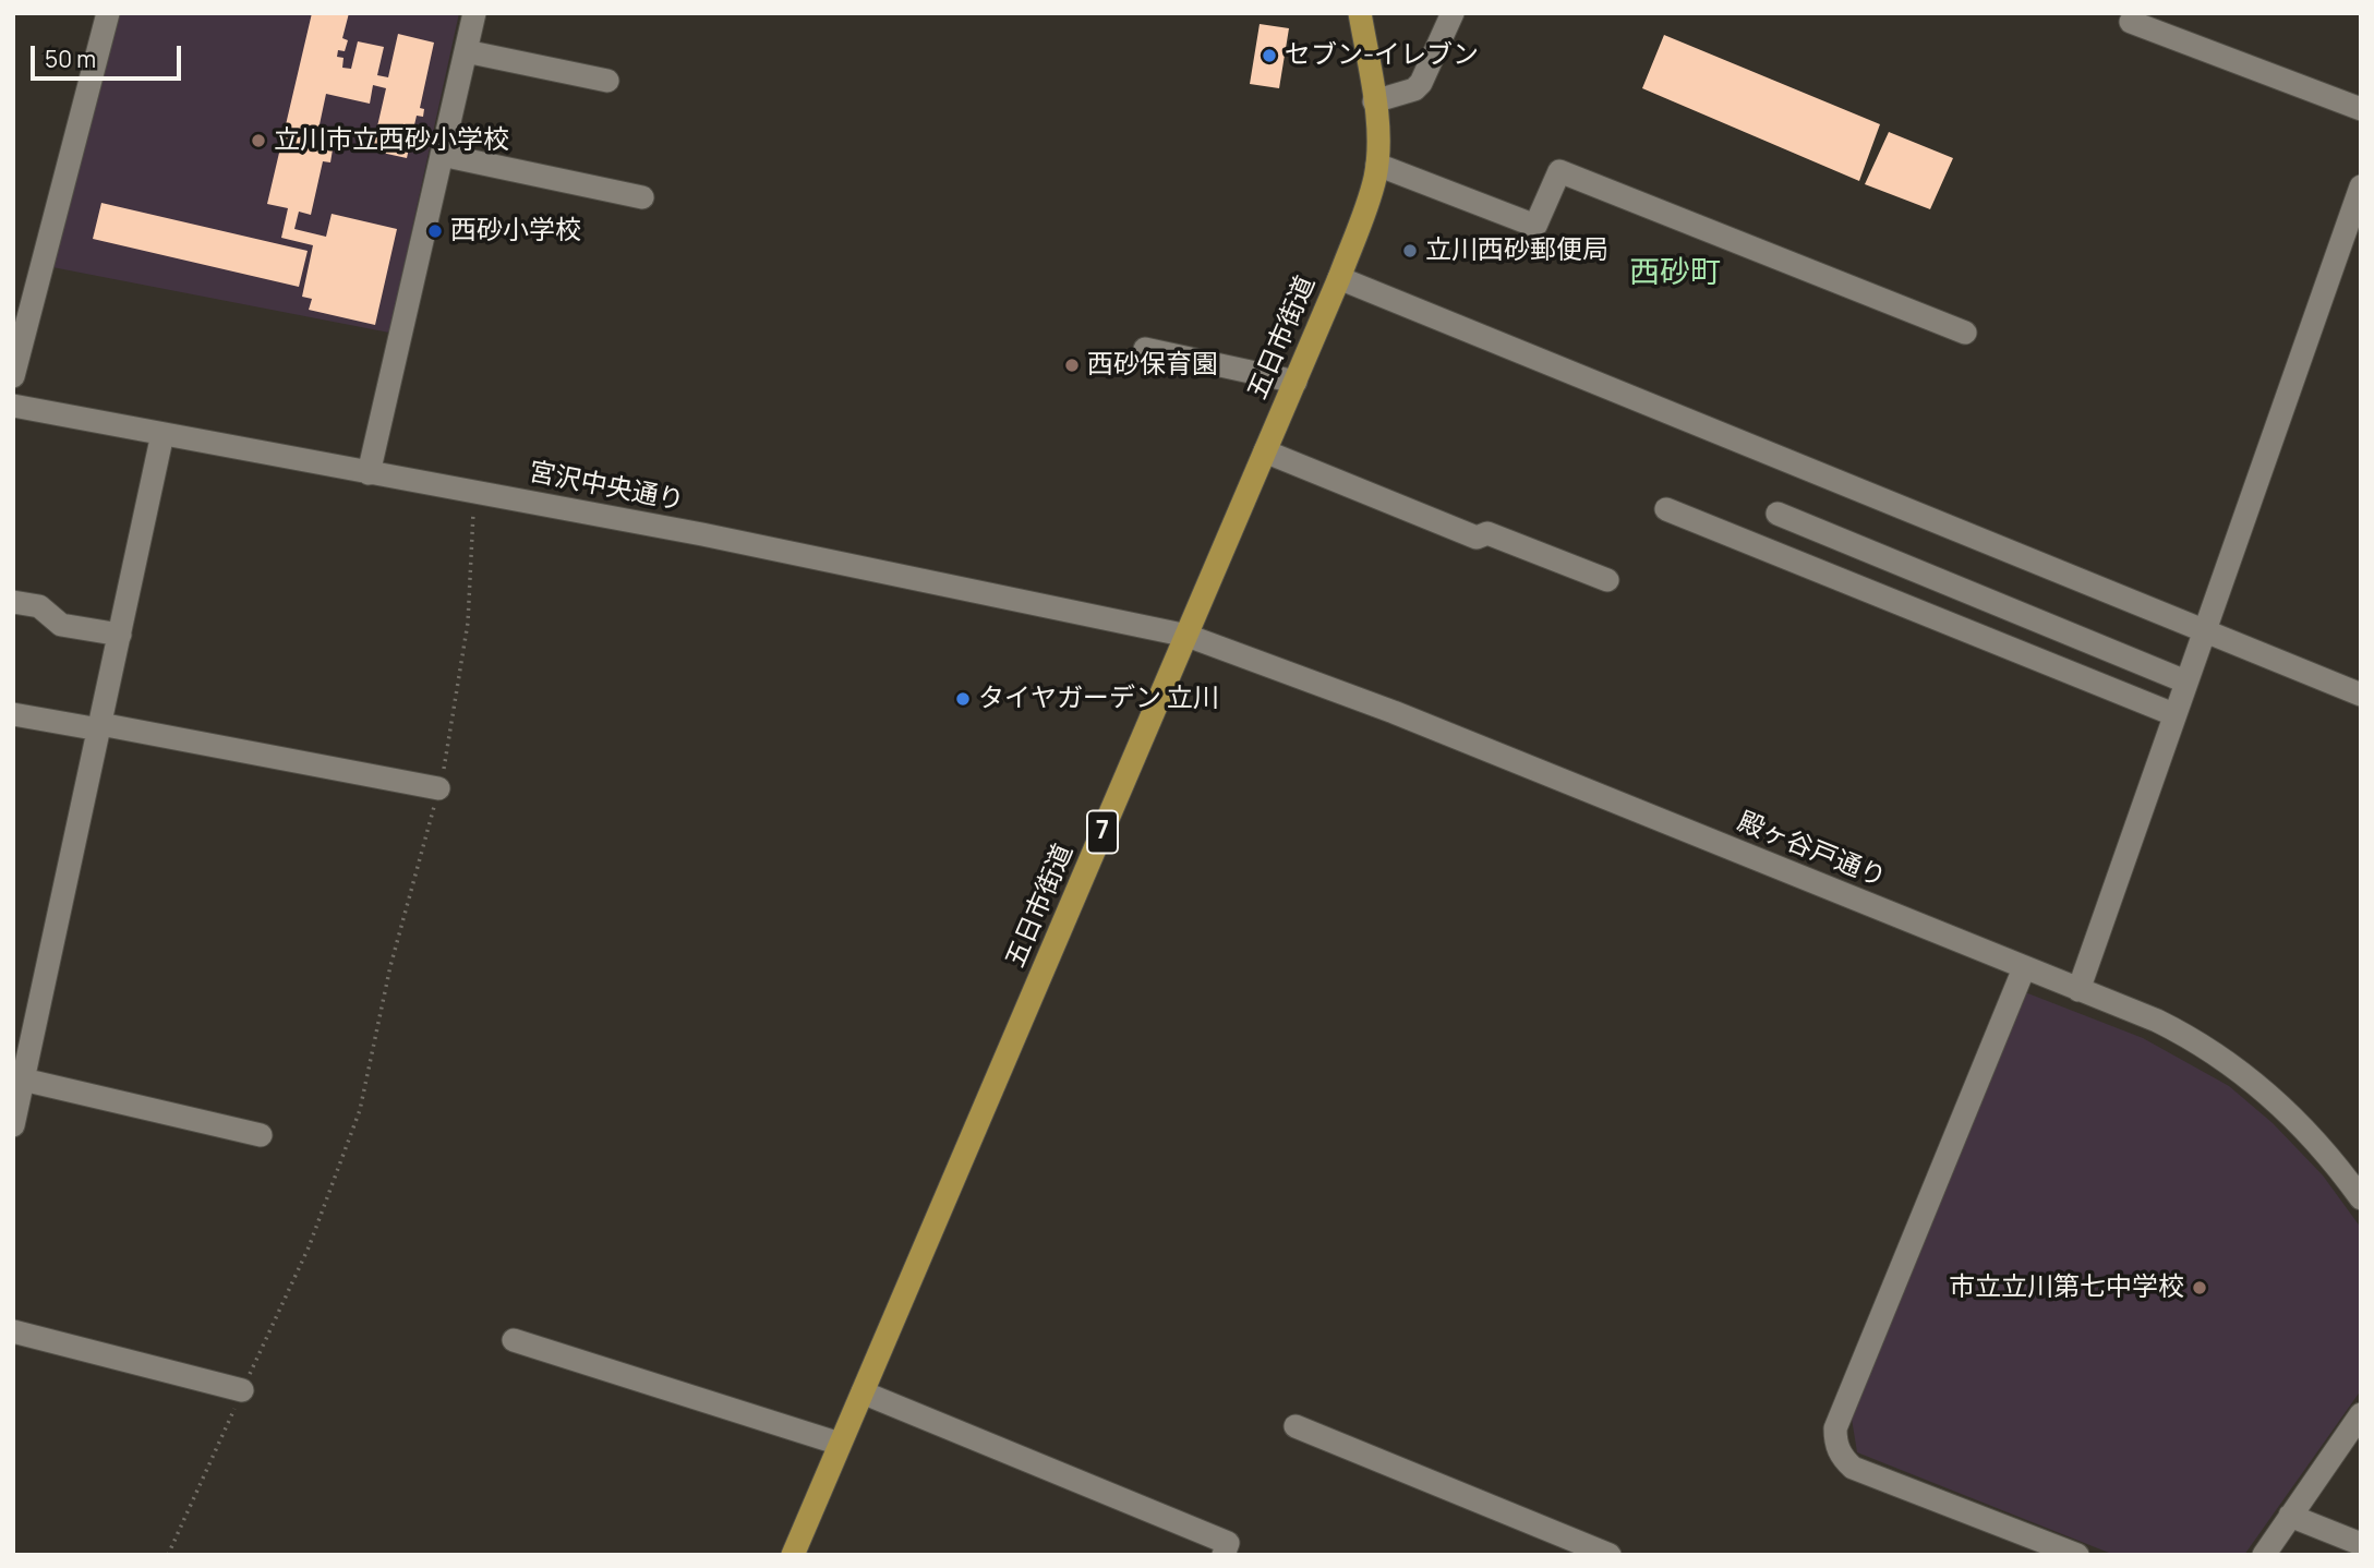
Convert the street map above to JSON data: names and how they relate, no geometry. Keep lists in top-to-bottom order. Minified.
{"streets":{"main road":["五日市街道","7"],"street":["宮沢中央通り","殿ヶ谷戸通り"]},"crossings":[["五日市街道","宮沢中央通り"],["五日市街道","殿ヶ谷戸通り"],["宮沢中央通り","殿ヶ谷戸通り"]],"districts":["西砂町"],"places":["セブン-イレブン","立川市立西砂小学校","西砂小学校","立川西砂郵便局","西砂保育園","タイヤガーデン 立川","市立立川第七中学校"],"scale_bar":"50 m"}
